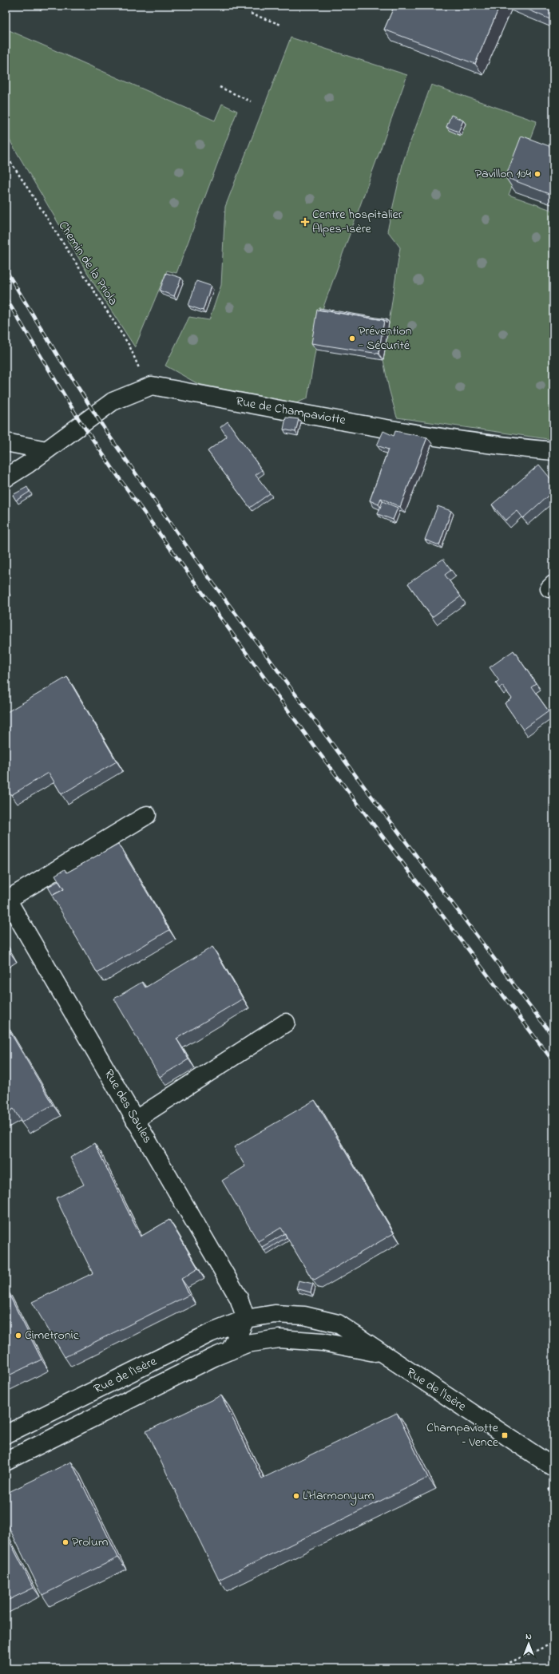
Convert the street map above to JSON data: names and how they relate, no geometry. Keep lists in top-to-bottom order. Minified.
{"streets":{"street":["Rue de Champaviotte","Rue des Saules","Rue de l'Isère"],"path":["Chemin de la Priola"]},"crossings":[["Chemin de la Priola","Rue de Champaviotte"],["Rue des Saules","Rue de l'Isère"]],"places":{"other":["Pavillon 104","Prévention - Sécurité","Cimetronic","L'Harmonyum","Prolum"],"health":["Centre hospitalier Alpes-Isère"],"transit":["Champaviotte – Vence"]},"north":"top"}
